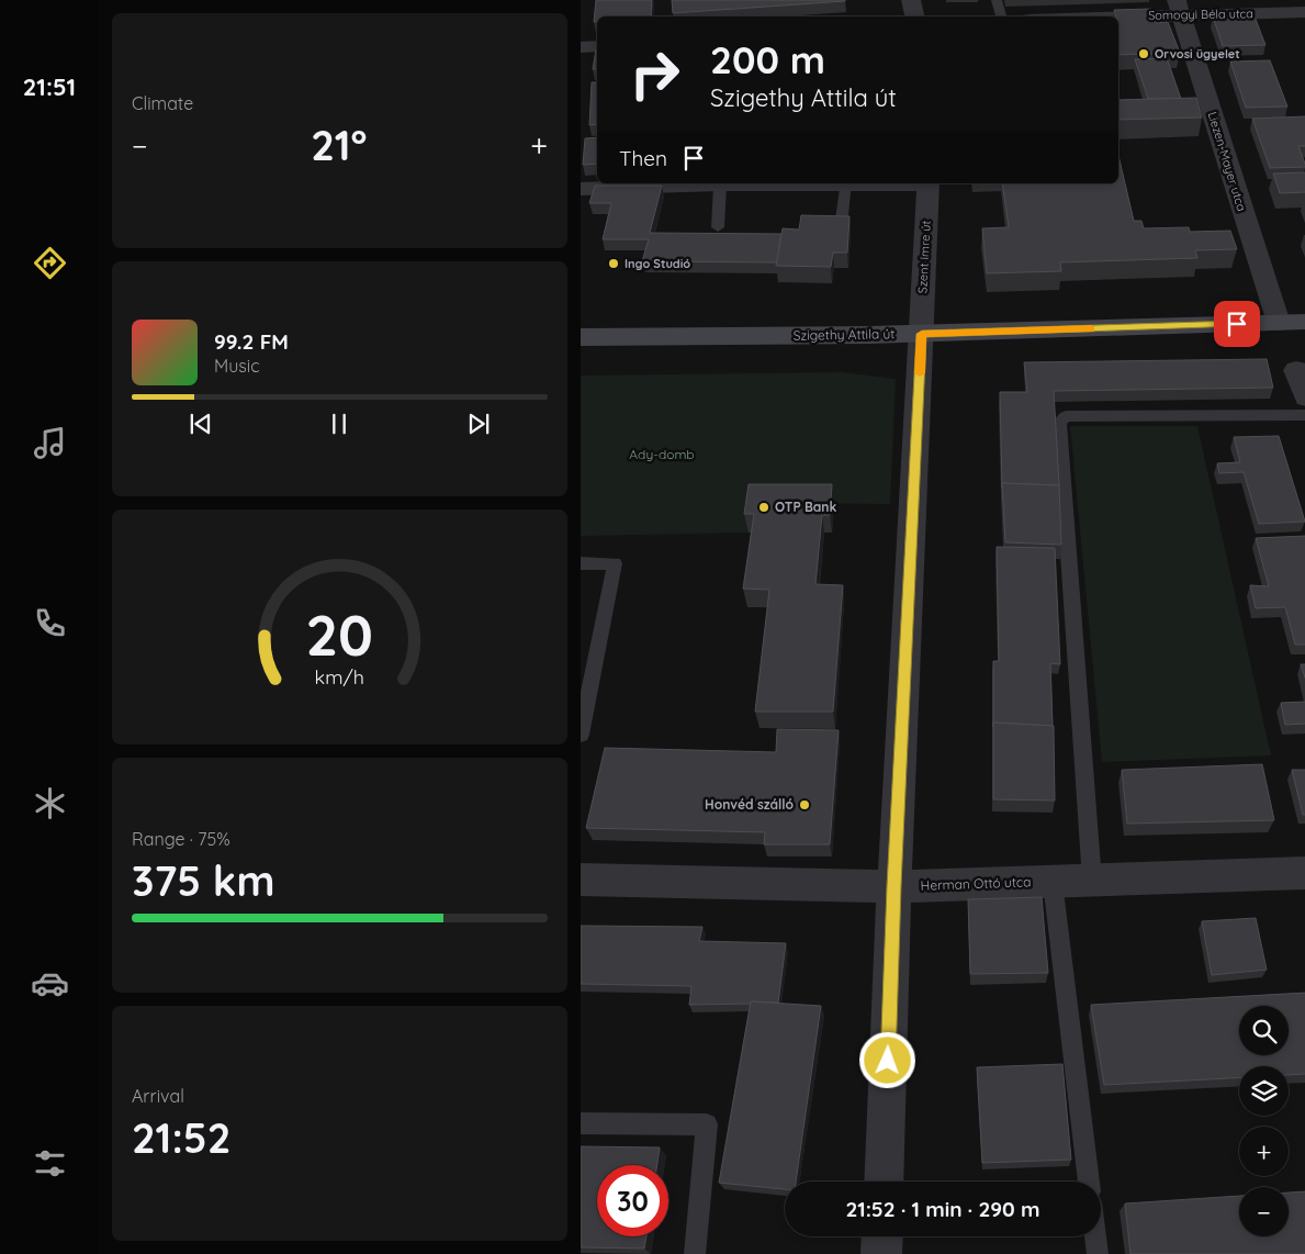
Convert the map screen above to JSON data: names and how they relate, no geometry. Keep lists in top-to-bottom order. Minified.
{"streets":{"street":["Somogyi Béla utca","Liezen-Mayer utca","Szent Imre út","Szigethy Attila út","Herman Ottó utca"]},"crossings":[["Somogyi Béla utca","Liezen-Mayer utca"],["Liezen-Mayer utca","Szigethy Attila út"],["Szent Imre út","Szigethy Attila út"],["Szent Imre út","Herman Ottó utca"]],"parks":["Ady-domb"],"places":["Orvosi ügyelet","Ingo Studió","OTP Bank","Honvéd szálló"],"page":{"tabs":"21:51","tile":["Climate",["Range · 75%","375 km"],["Arrival","21:52"]],"turn":["200 m","Szigethy Attila út"],"heat":["−","21°","+"],"then":"Then","song":["99.2 FM","Music"],"map_buttons":["+","−"],"limit":"30","trip":"21:52 · 1 min · 290 m","gauge":["20","km/h"]}}
